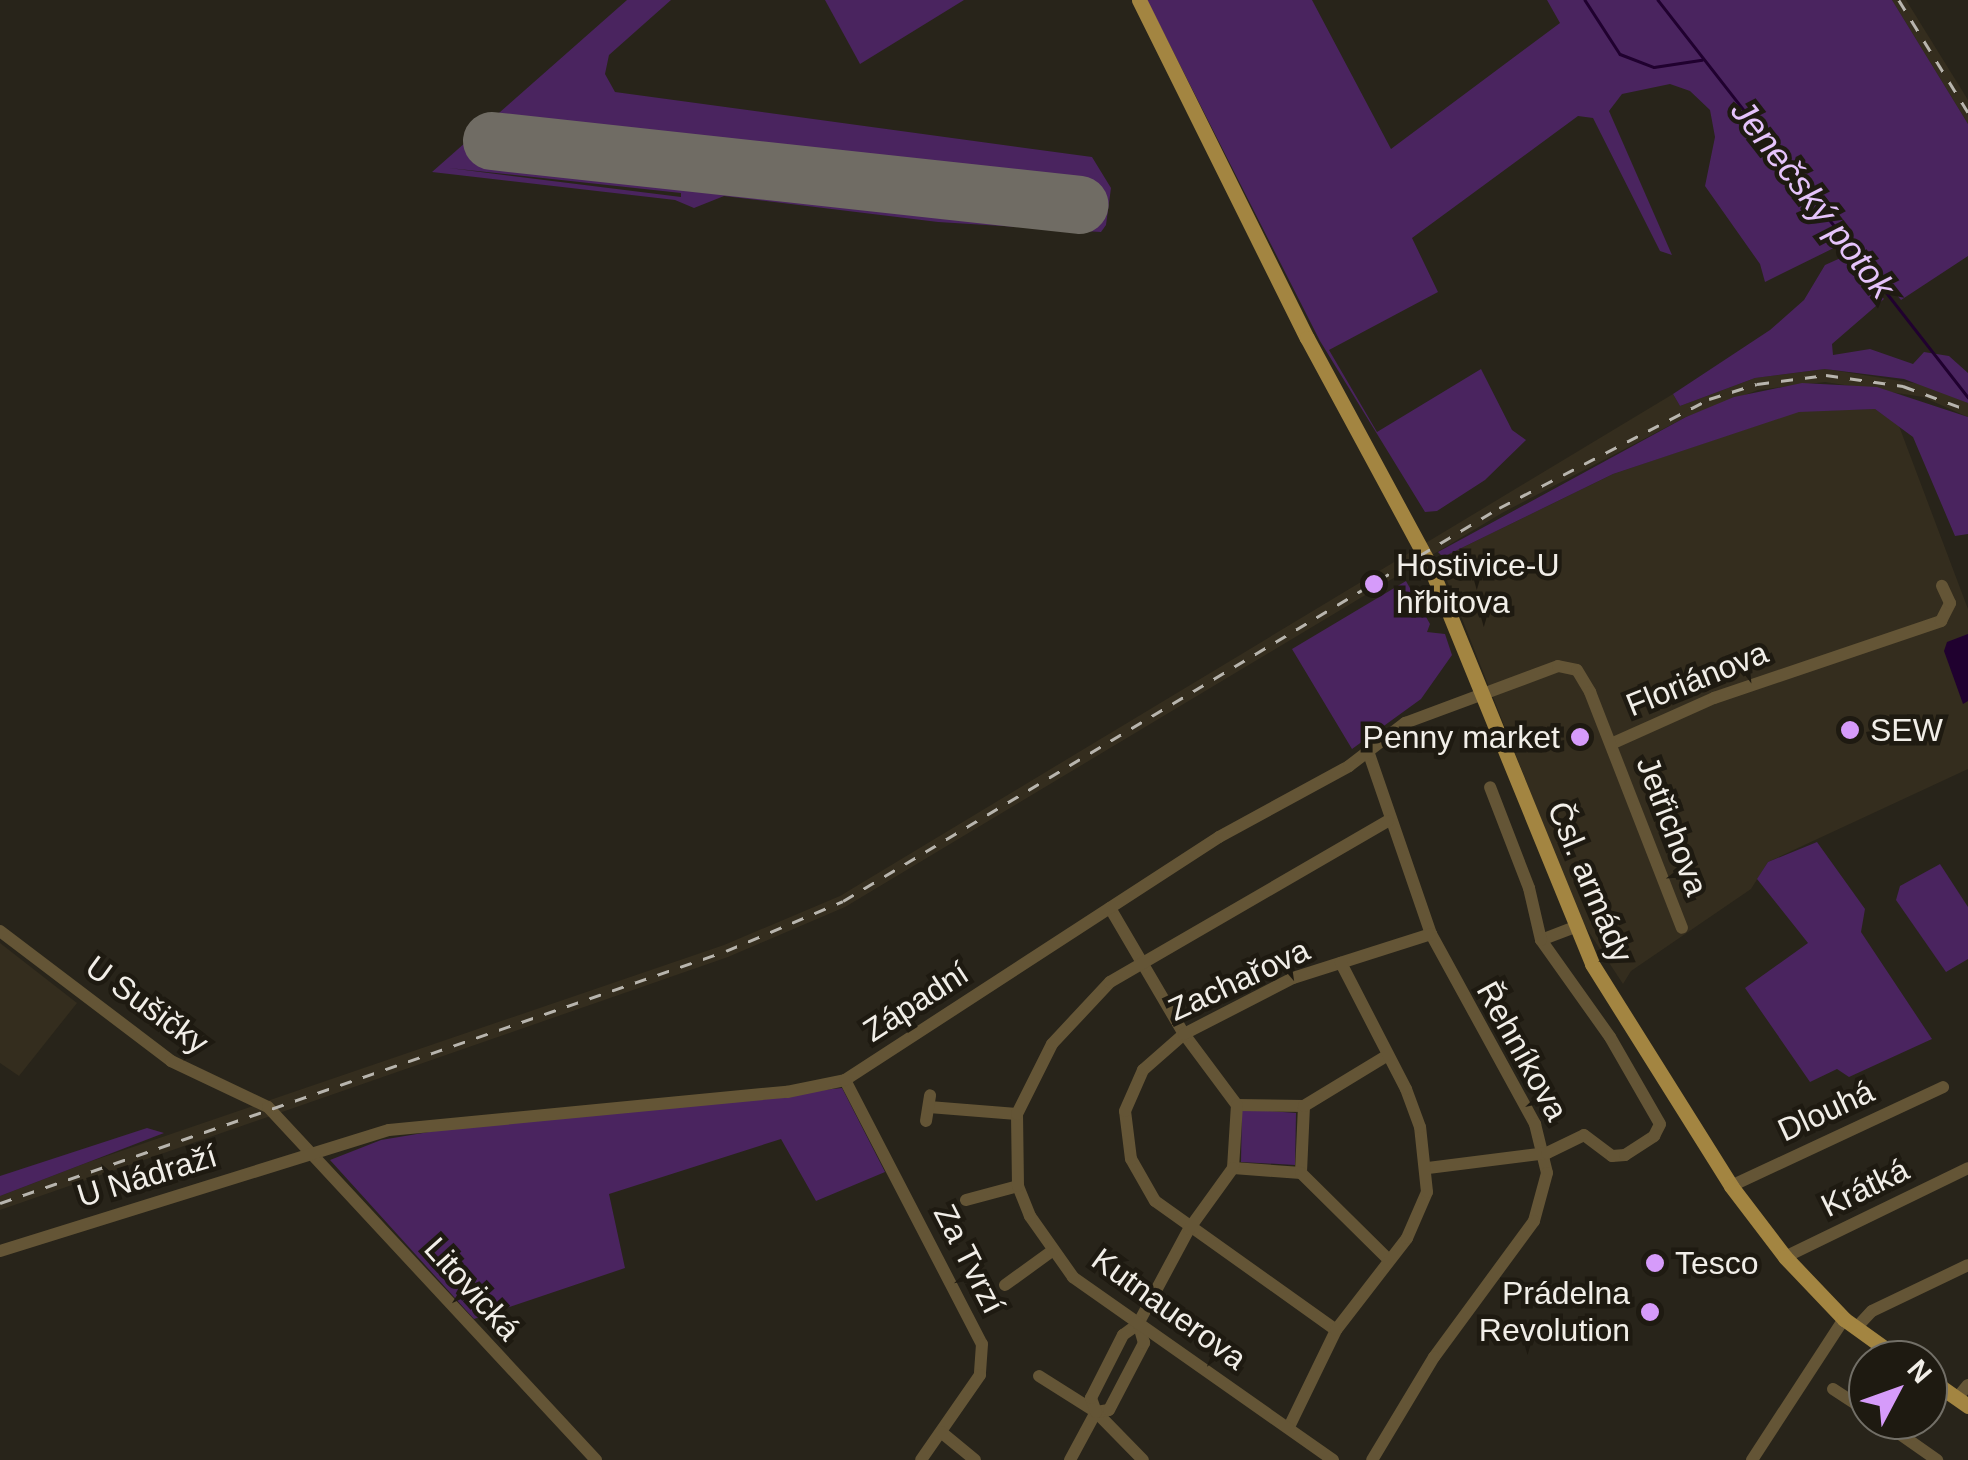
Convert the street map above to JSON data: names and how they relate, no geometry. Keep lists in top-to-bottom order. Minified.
{"streets":{"main road":["Čsl. armády"],"street":["Floriánova","Jetřichova","Zachařova","Západní","U Sušičky","Řehníkova","Dlouhá","U Nádraží","Krátká","Za Tvrzí","Litovická","Kutnauerova"]},"crossings":[["Floriánova","Jetřichova"],["Floriánova","Čsl. armády"],["Floriánova","Západní"],["Čsl. armády","Západní"],["Čsl. armády","Dlouhá"],["Čsl. armády","Krátká"],["Zachařova","Řehníkova"],["Západní","U Sušičky"],["Západní","Řehníkova"],["Západní","U Nádraží"],["Západní","Za Tvrzí"],["Západní","Litovická"],["U Sušičky","U Nádraží"],["U Sušičky","Litovická"],["Řehníkova","Kutnauerova"],["U Nádraží","Litovická"]],"water":["Jenečský potok"],"places":["Hostivice-U hřbitova","SEW","Penny market","Tesco","Prádelna Revolution"],"north":"top right"}
